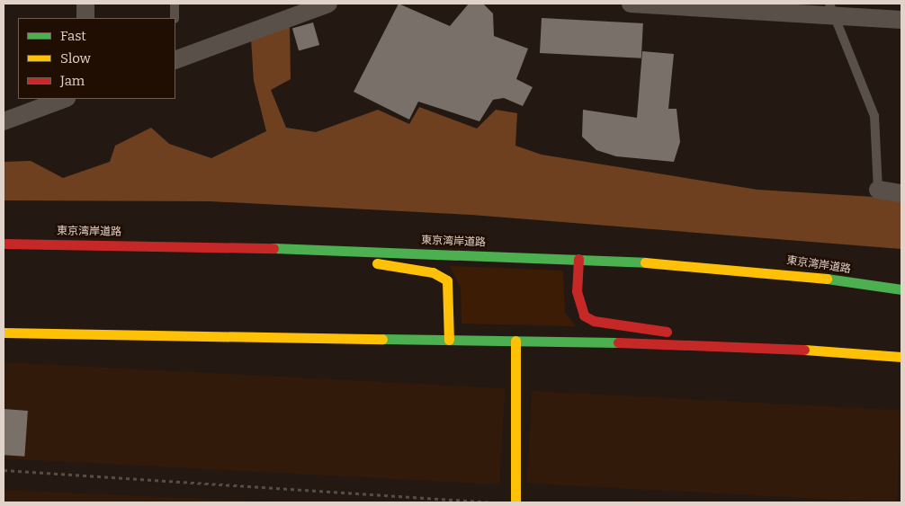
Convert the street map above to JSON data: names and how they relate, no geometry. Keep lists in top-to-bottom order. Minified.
{"streets":{"main road":["東京湾岸道路"]},"legend":["Fast","Slow","Jam"]}
